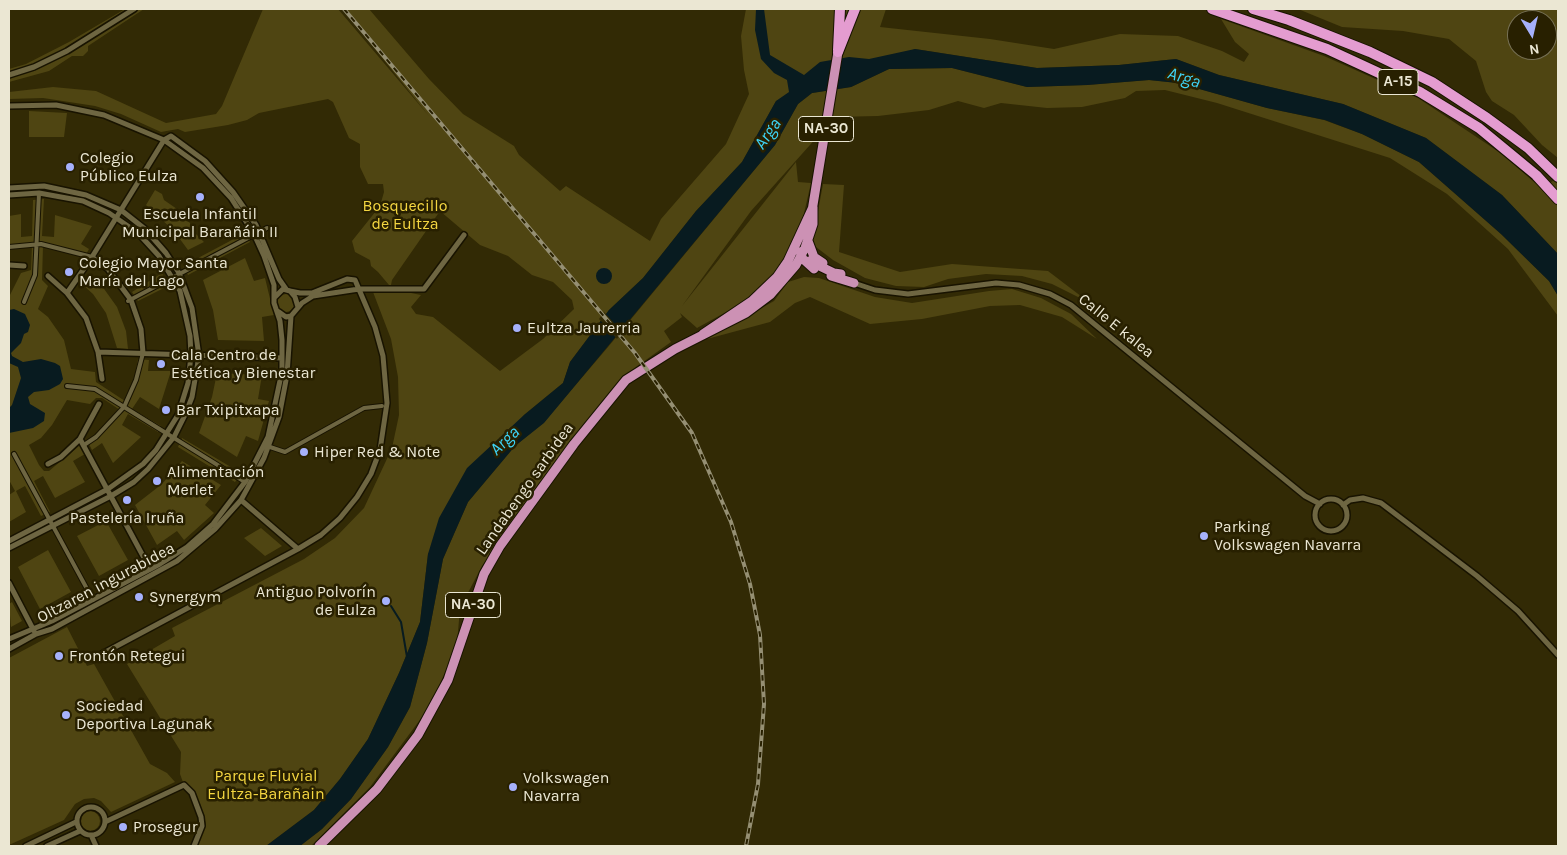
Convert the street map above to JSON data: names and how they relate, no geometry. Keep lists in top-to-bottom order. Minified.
{"streets":{"highway":["A-15","NA-30","Landabengo sarbidea"],"street":["Calle E kalea","Oltzaren ingurabidea"]},"water":["Arga"],"parks":["Bosquecillo de Eultza","Parque Fluvial Eultza-Barañain"],"places":["Colegio Público Eulza","Escuela Infantil Municipal Barañáin II","Colegio Mayor Santa María del Lago","Eultza Jaurerria","Cala Centro de Estética y Bienestar","Bar Txipitxapa","Hiper Red & Note","Alimentación Merlet","Pastelería Iruña","Parking Volkswagen Navarra","Synergym","Antiguo Polvorín de Eulza","Frontón Retegui","Sociedad Deportiva Lagunak","Volkswagen Navarra","Prosegur"],"north":"bottom"}
